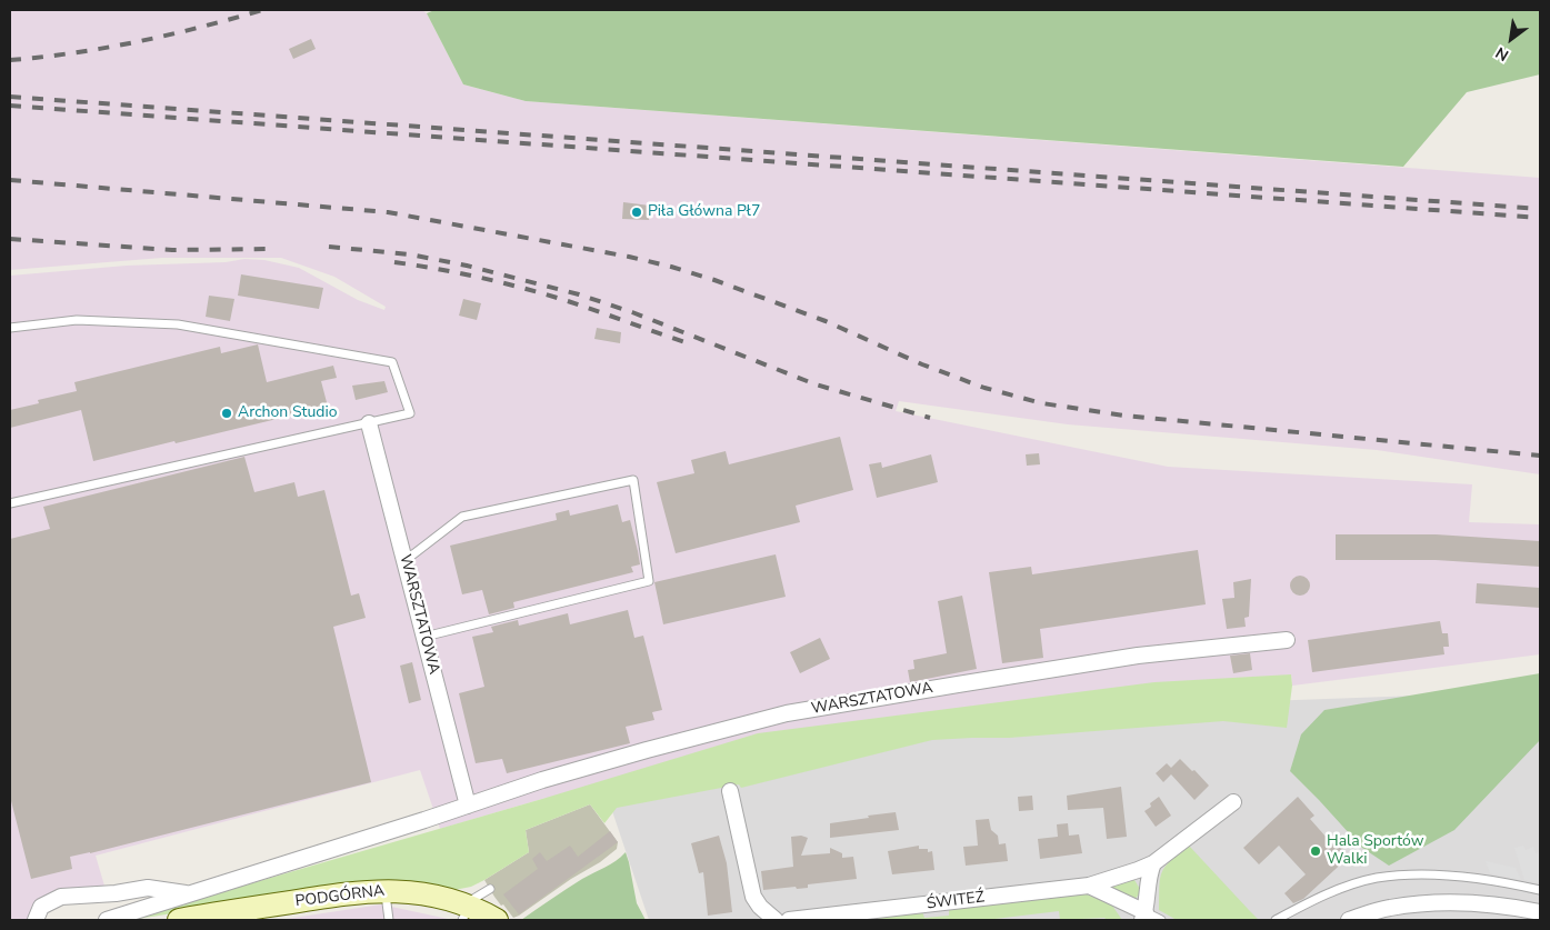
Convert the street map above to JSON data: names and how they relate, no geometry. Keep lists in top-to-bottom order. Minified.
{"streets":{"street":["WARSZTATOWA","PODGÓRNA","ŚWITEŹ"]},"places":["Piła Główna Pł7","Archon Studio","Hala Sportów Walki"],"north":"bottom left"}
